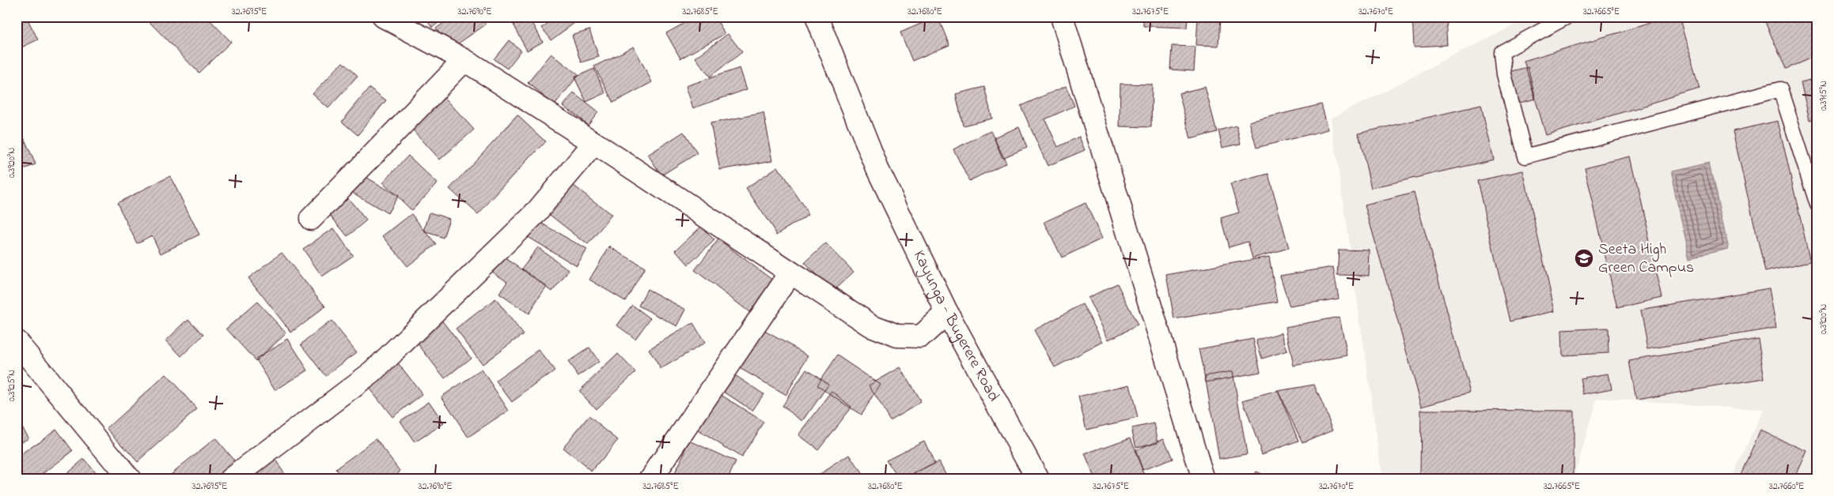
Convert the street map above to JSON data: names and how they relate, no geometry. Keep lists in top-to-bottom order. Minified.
{"streets":{"street":["Kayunga - Bugerere Road"]},"places":{"school or university":["Seeta High Green Campus"]},"coordinates":["32.7695°E","32.7690°E","32.7685°E","32.7680°E","32.7675°E","32.7670°E","32.7665°E","0.3915°N","0.3920°N","0.3925°N","32.7660°E"]}
